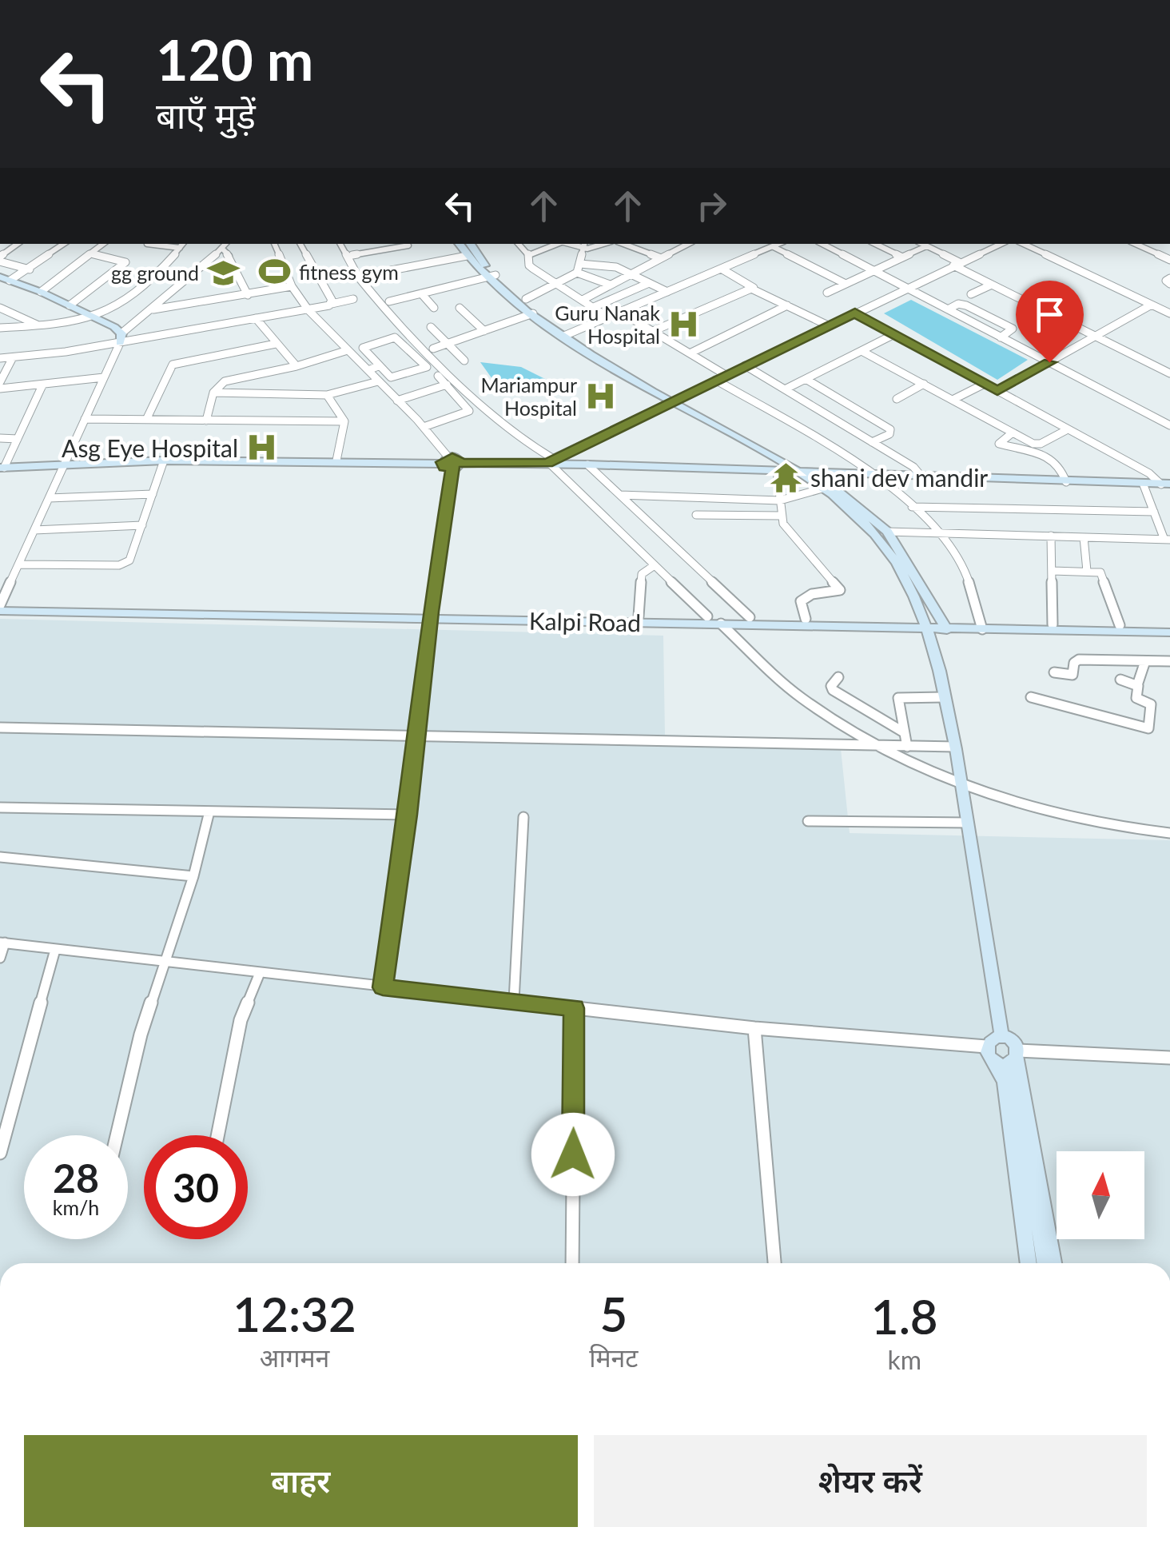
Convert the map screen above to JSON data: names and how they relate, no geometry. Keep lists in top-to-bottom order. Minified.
{"streets":{"main road":["Kalpi Road"]},"places":{"sports":["fitness gym"],"school or university":["gg ground"],"hospital":["Guru Nanak Hospital","Mariampur Hospital","Asg Eye Hospital"],"temple":["shani dev mandir"]},"north":"top","page":{"turn":["120 m","बाएँ मुड़ें"],"speed":"28 km/h","limit":"30","eta":["12:32","आगमन","5","मिनट","1.8","km"],"buttons":["बाहर","शेयर करें"]}}
